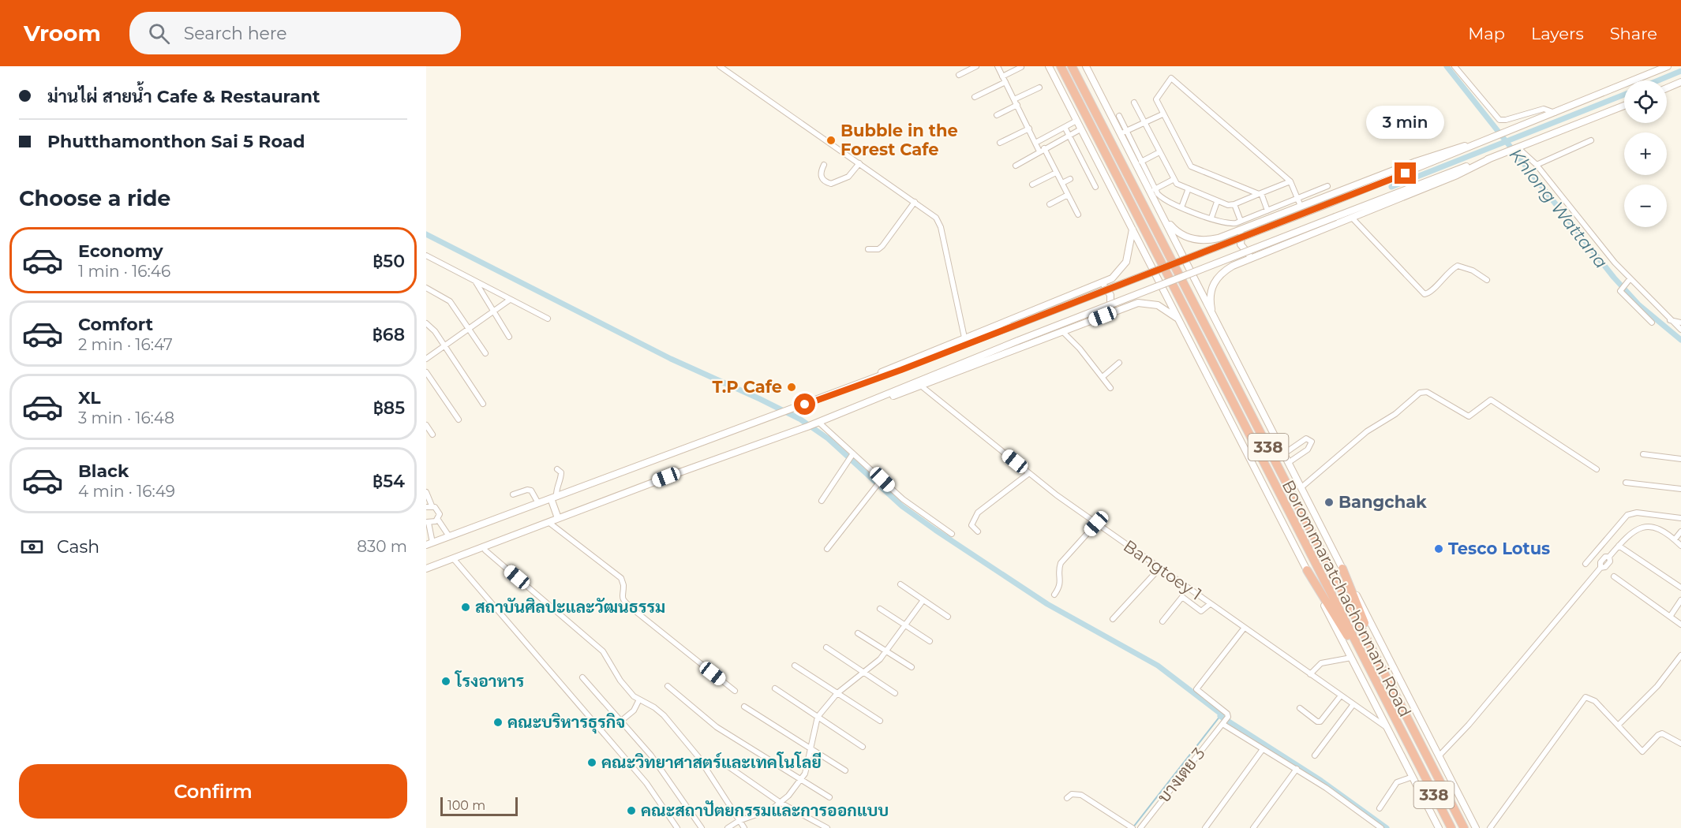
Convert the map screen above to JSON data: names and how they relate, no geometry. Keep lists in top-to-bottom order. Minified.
{"streets":{"highway":["338","Borommaratchachonnani Road"],"street":["Bangtoey 1","บางเตย 3"]},"crossings":[["338","Bangtoey 1"],["Bangtoey 1","บางเตย 3"]],"water":["Khlong Wattana"],"places":["Bubble in the Forest Cafe","T.P Cafe","Bangchak","Tesco Lotus","สถาบันศิลปะและวัฒนธรรม","โรงอาหาร","คณะบริหารธุรกิจ","คณะวิทยาศาสตร์และเทคโนโลยี","คณะสถาปัตยกรรมและการออกแบบ"],"scale_bar":"100 m","page":{"header":"Vroom","search":"Search here","nav":["Map","Layers","Share"],"banner":["ม่านไผ่ สายน้ำ Cafe & Restaurant","Phutthamonthon Sai 5 Road"],"map_buttons":["+","−"],"bubble":"3 min","heading":"Choose a ride","list":[{"name":"Economy","note":"1 min · 16:46","value":"฿50"},{"name":"Comfort","note":"2 min · 16:47","value":"฿68"},{"name":"XL","note":"3 min · 16:48","value":"฿85"},{"name":"Black","note":"4 min · 16:49","value":"฿54"}],"pay":["Cash","830 m"],"buttons":"Confirm","scale":"100 m"}}
